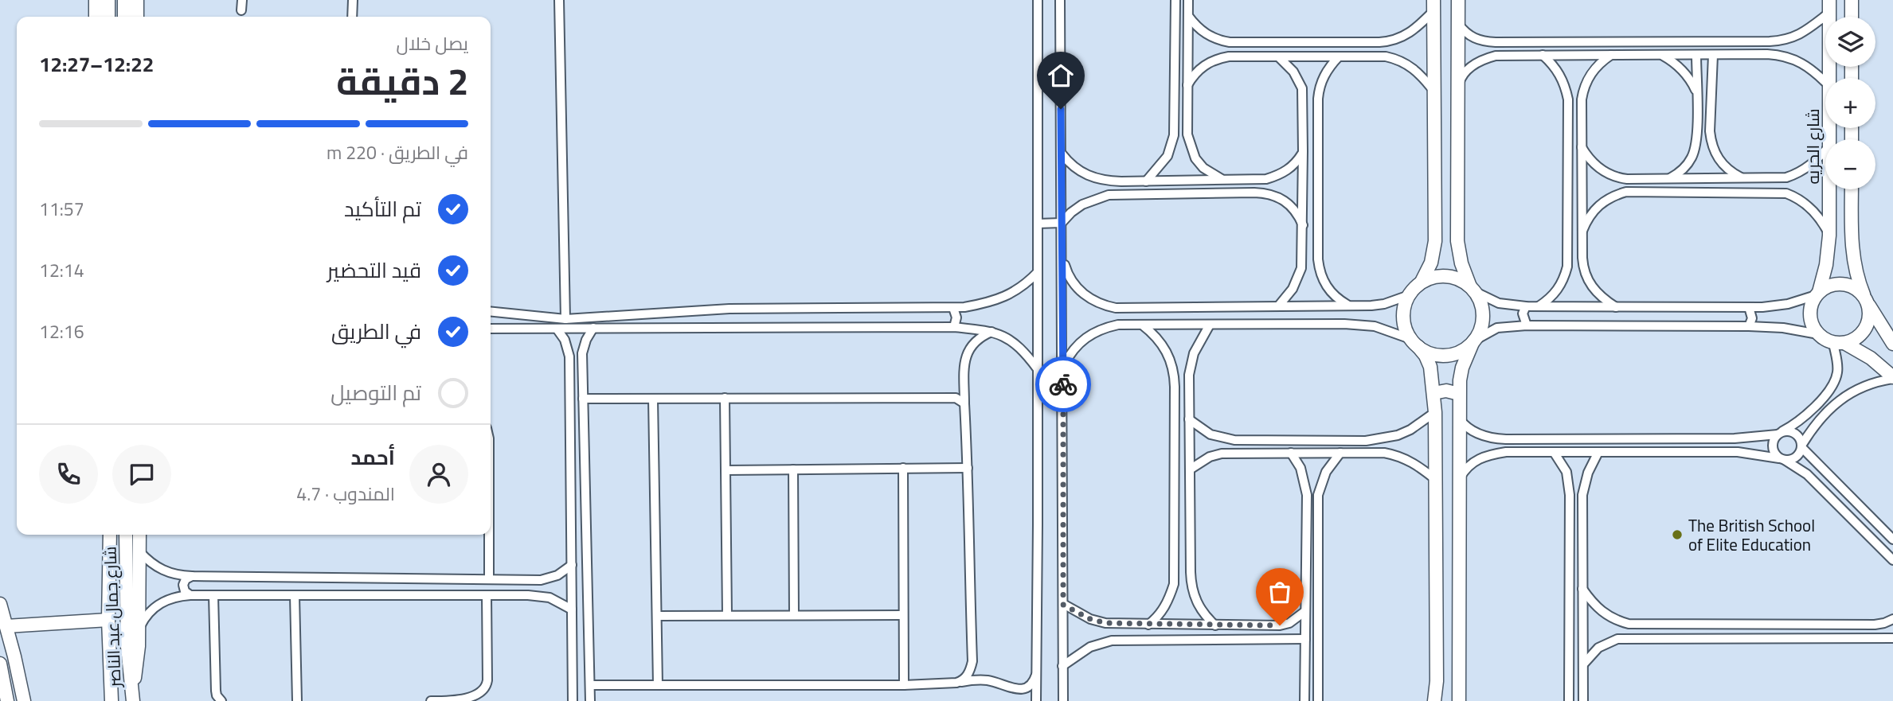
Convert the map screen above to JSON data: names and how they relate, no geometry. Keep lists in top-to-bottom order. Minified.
{"streets":{"street":["شارع الحريه","شارع جمال عبد الناصر"]},"places":["The British School of Elite Education"],"page":{"map_buttons":["+","−"],"heading":["2 دقيقة","يصل خلال","12:22–12:27"],"panel":["أحمد","المندوب · 4.7"],"bar":"في الطريق · 220 m","list":[["تم التأكيد","11:57"],["قيد التحضير","12:14"],["في الطريق","12:16"],"تم التوصيل"]}}
